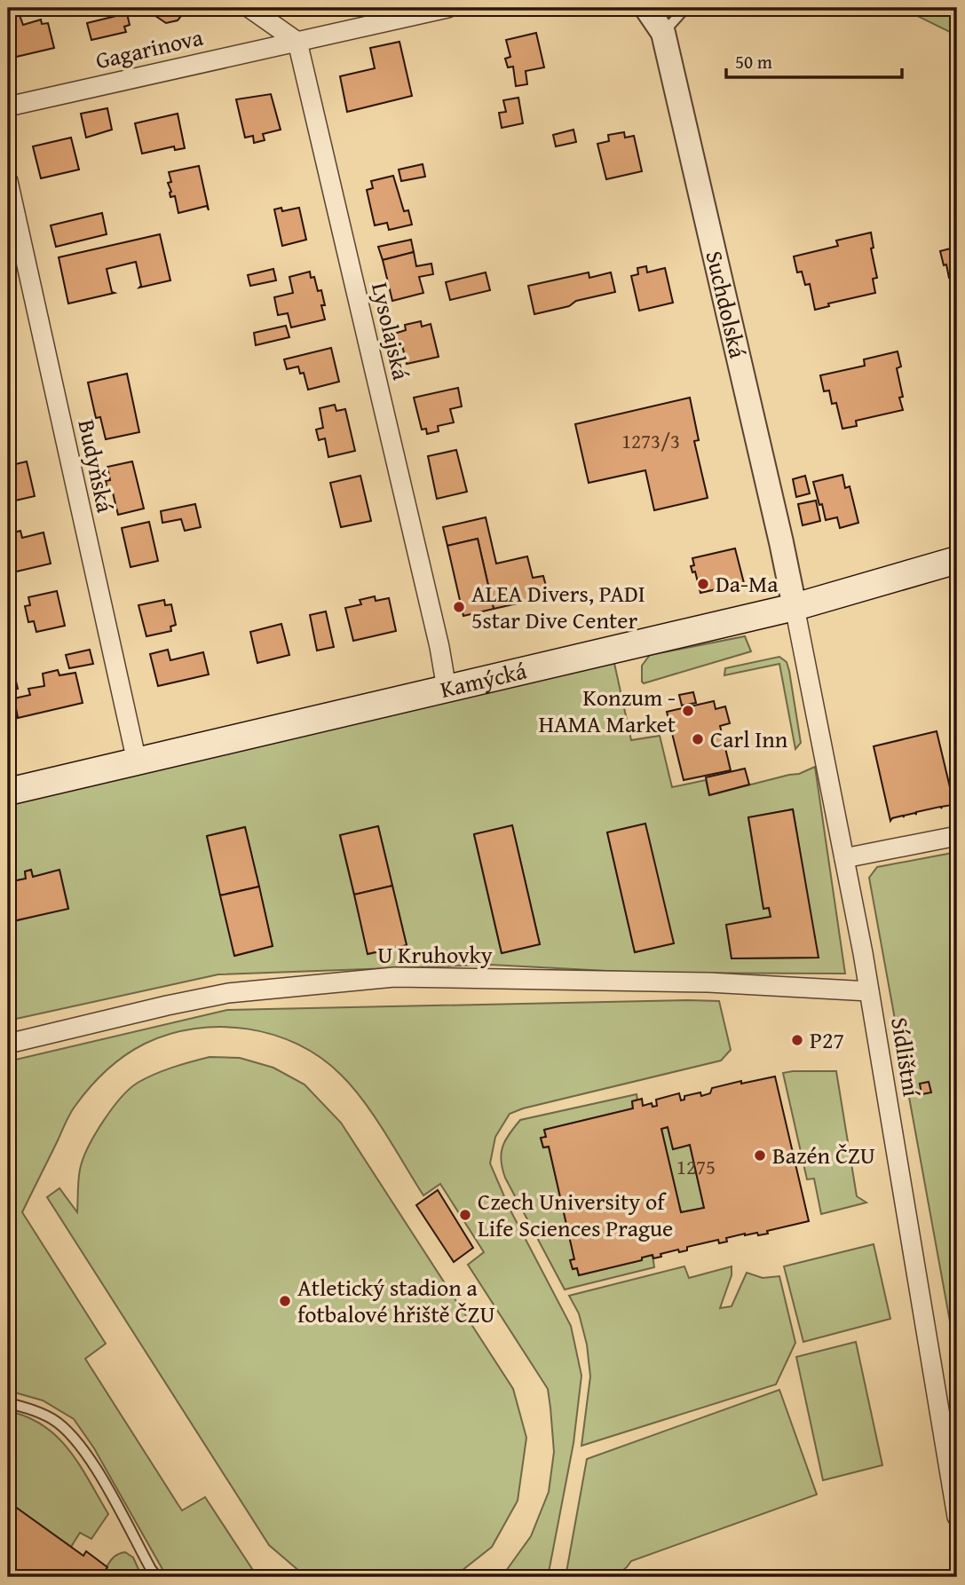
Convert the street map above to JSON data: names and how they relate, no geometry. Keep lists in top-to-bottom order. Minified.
{"streets":{"main road":["Kamýcká"],"street":["Gagarinova","Suchdolská","Lysolajská","Budyňská","U Kruhovky","Sídlištní"]},"crossings":[["Gagarinova","Lysolajská"],["Suchdolská","Kamýcká"],["Suchdolská","Sídlištní"],["Lysolajská","Kamýcká"],["Budyňská","Kamýcká"],["Kamýcká","Sídlištní"],["U Kruhovky","Sídlištní"]],"places":["Da-Ma","ALEA Divers, PADI 5star Dive Center","Konzum - HAMA Market","Carl Inn","P27","Bazén ČZU","Czech University of Life Sciences Prague","Atletický stadion a fotbalové hřiště ČZU"],"house_numbers":["1273/3","1275"],"scale_bar":"50 m"}
